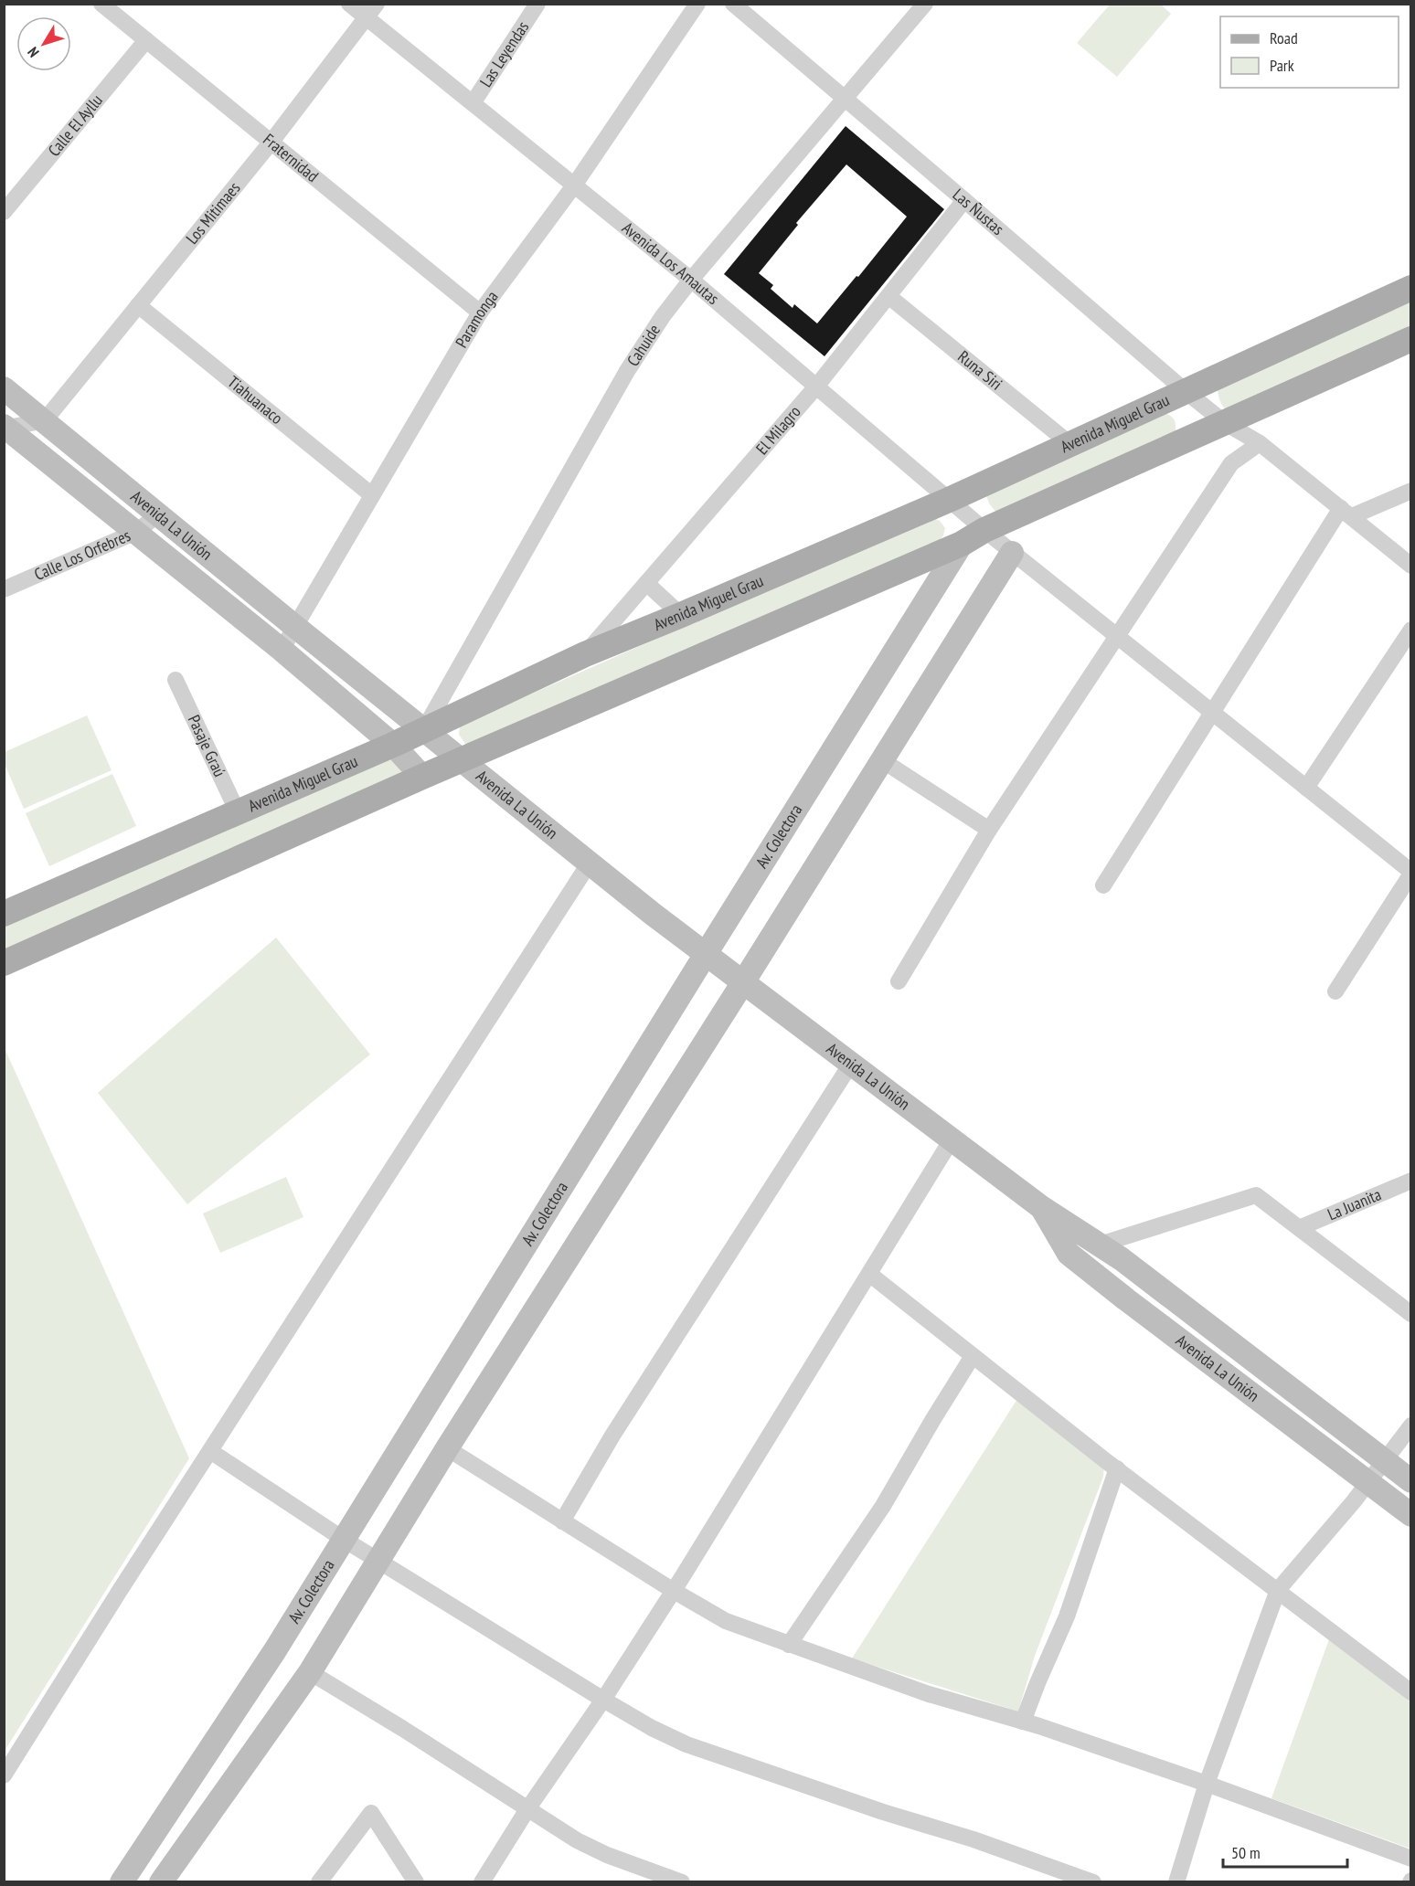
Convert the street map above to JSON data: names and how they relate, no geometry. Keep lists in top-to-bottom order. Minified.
{"streets":{"main road":["Avenida Miguel Grau"],"street":["Las Leyendas","Calle El Ayllu","Fraternidad","Las Ñustas","Los Mitimaes","Avenida Los Amautas","Paramonga","Cahuide","Runa Siri","Tiahuanaco","El Milagro","Avenida La Unión","Calle Los Orfebres","Pasaje Graú","Av. Colectora","La Juanita"]},"crossings":[["Las Leyendas","Avenida Los Amautas"],["Calle El Ayllu","Fraternidad"],["Fraternidad","Los Mitimaes"],["Fraternidad","Paramonga"],["Las Ñustas","Cahuide"],["Las Ñustas","Avenida Miguel Grau"],["Las Ñustas","El Milagro"],["Los Mitimaes","Avenida Los Amautas"],["Los Mitimaes","Tiahuanaco"],["Los Mitimaes","Avenida La Unión"],["Avenida Los Amautas","Paramonga"],["Avenida Los Amautas","Cahuide"],["Avenida Los Amautas","Avenida Miguel Grau"],["Avenida Los Amautas","El Milagro"],["Paramonga","Tiahuanaco"],["Paramonga","Avenida La Unión"],["Cahuide","Avenida Miguel Grau"],["Cahuide","Avenida La Unión"],["Runa Siri","Avenida Miguel Grau"],["Runa Siri","El Milagro"],["Avenida Miguel Grau","El Milagro"],["Avenida Miguel Grau","Avenida La Unión"],["Avenida Miguel Grau","Pasaje Graú"],["Avenida La Unión","Calle Los Orfebres"],["Avenida La Unión","Av. Colectora"]],"legend":["Road","Park"],"scale_bar":"50 m","north":"bottom left"}
